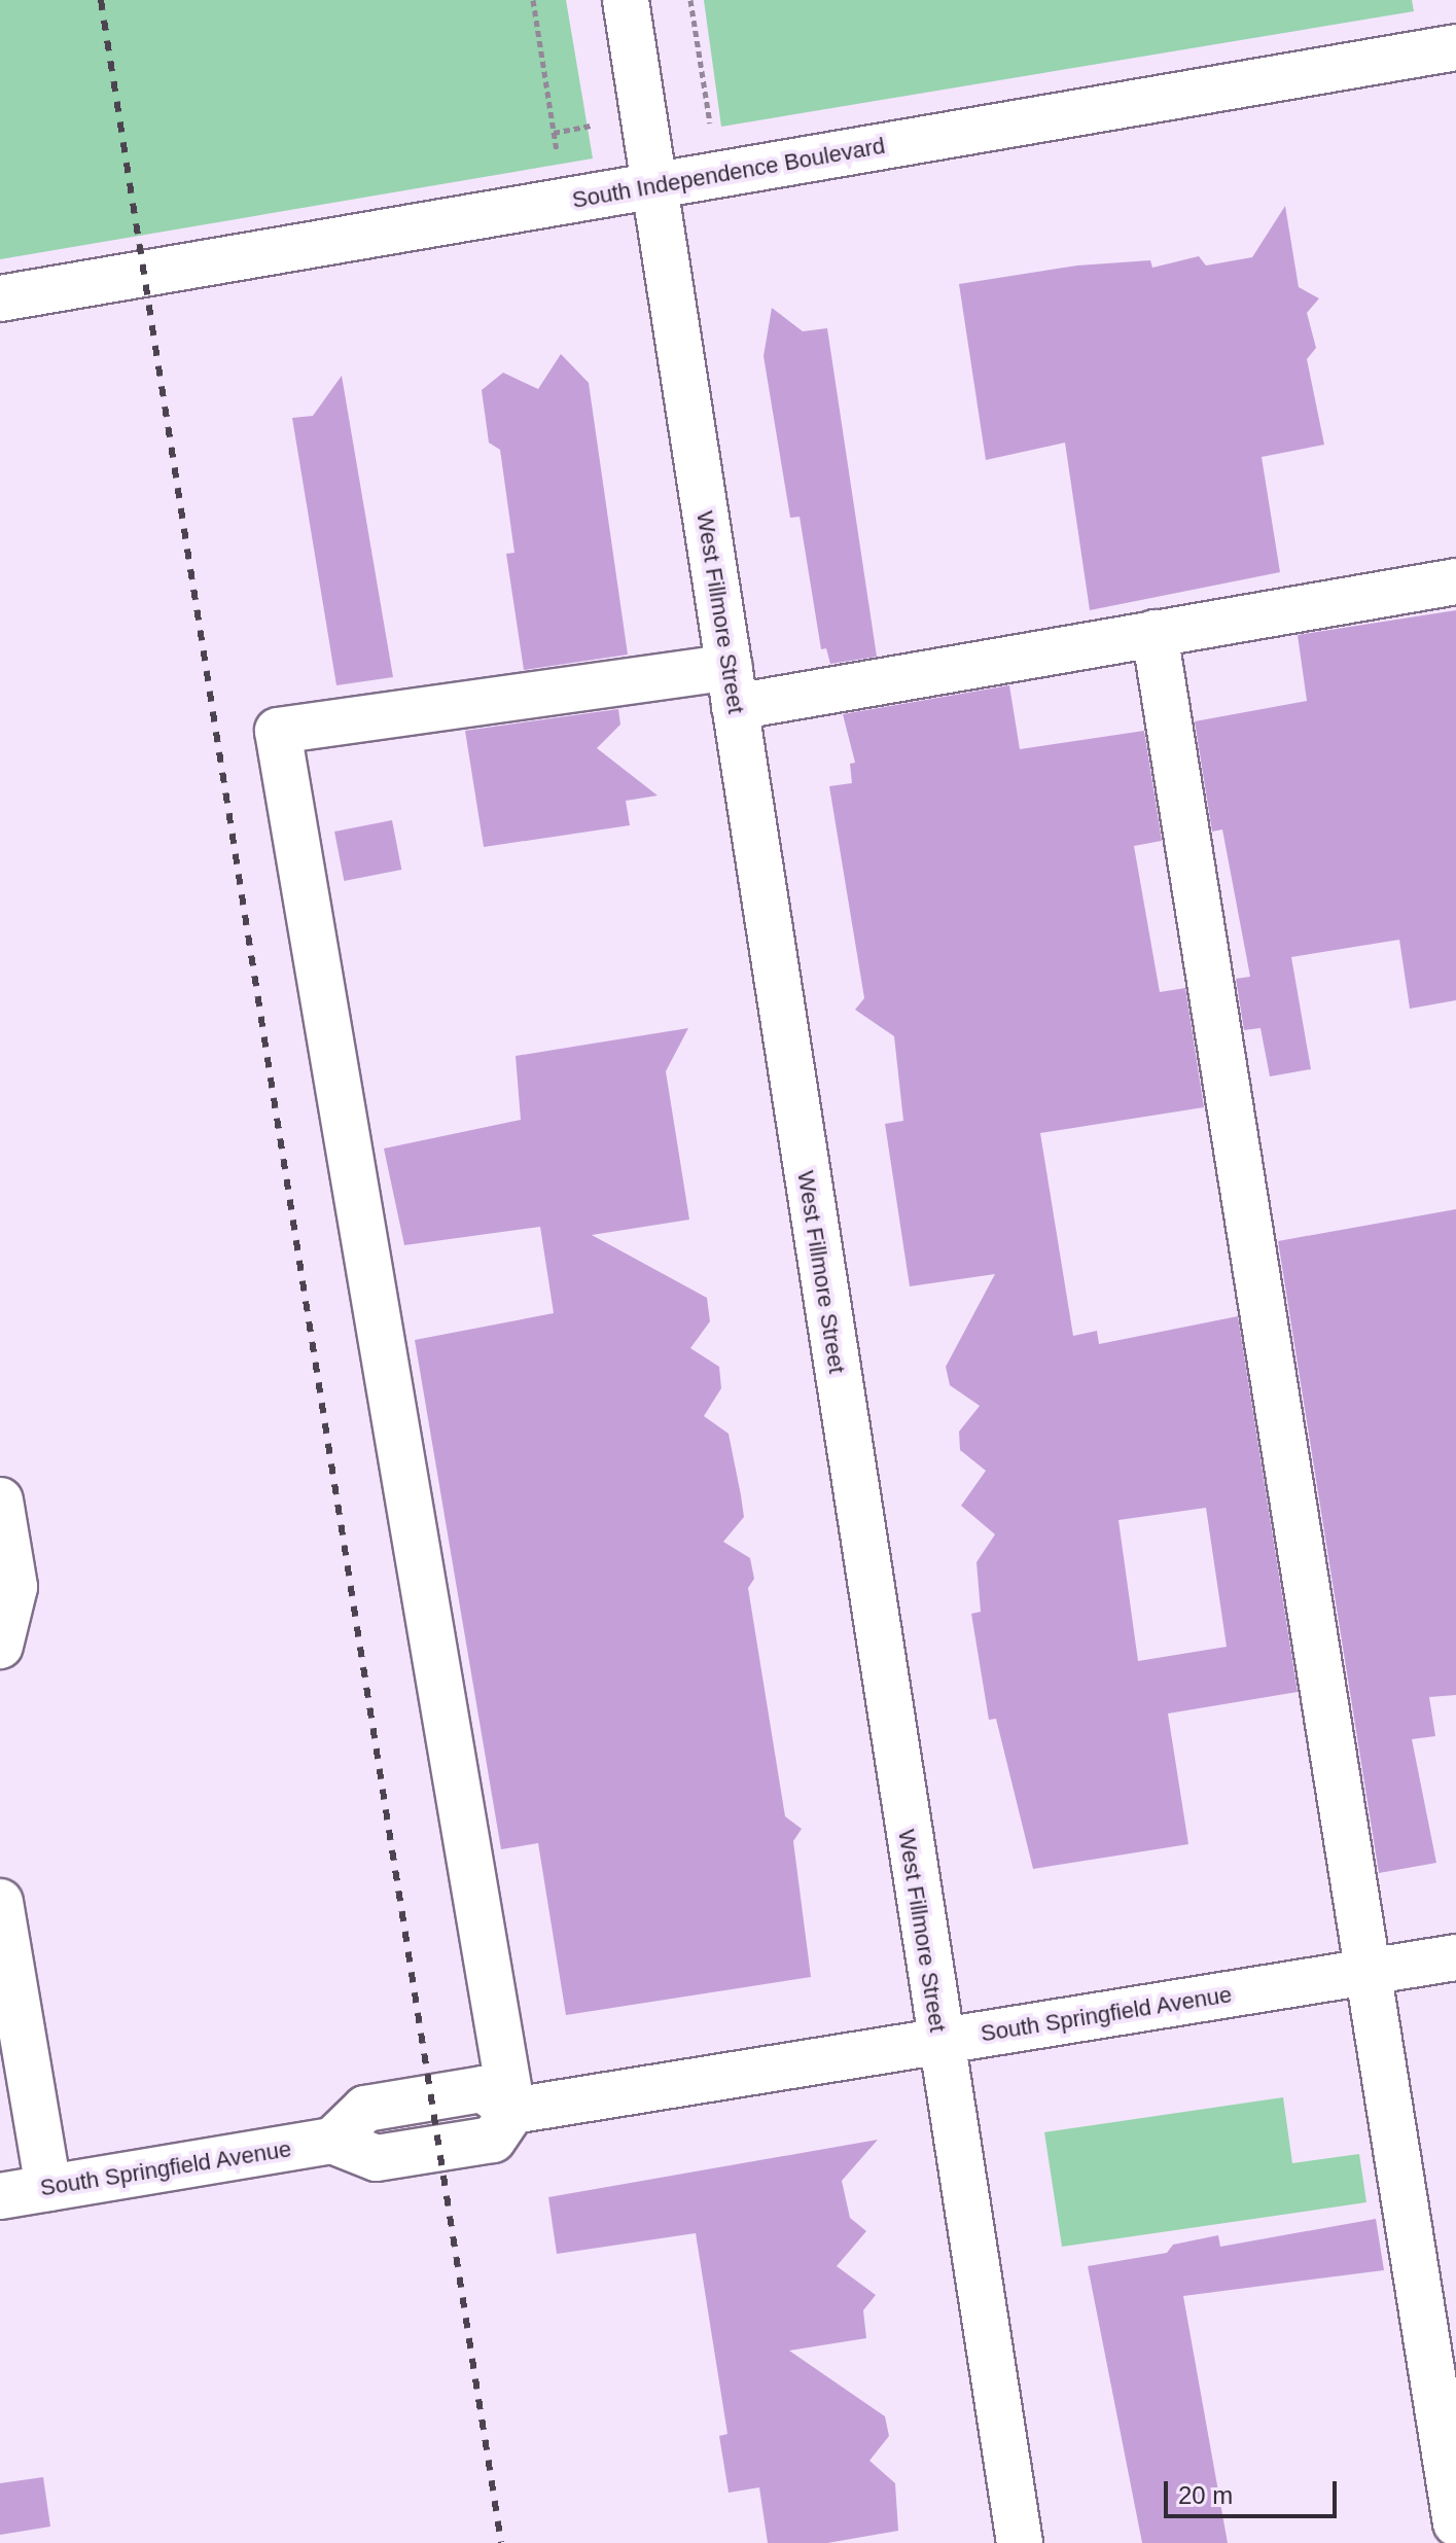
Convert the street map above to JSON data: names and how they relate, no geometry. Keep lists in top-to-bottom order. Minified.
{"streets":{"street":["South Independence Boulevard","West Fillmore Street","South Springfield Avenue"]},"crossings":[["South Independence Boulevard","West Fillmore Street"],["West Fillmore Street","South Springfield Avenue"]],"scale_bar":"20 m"}
